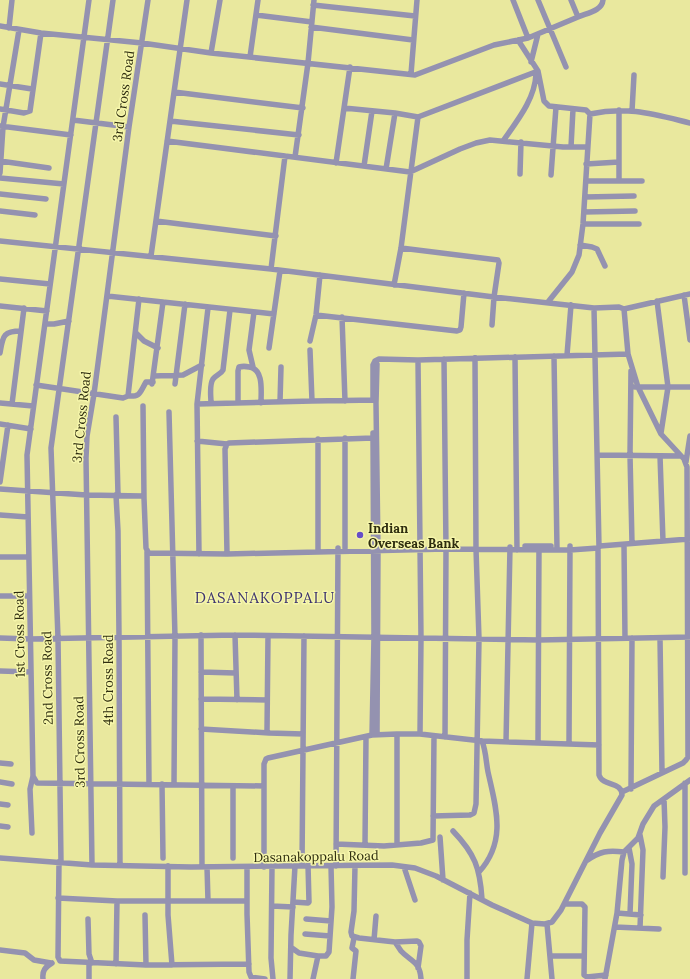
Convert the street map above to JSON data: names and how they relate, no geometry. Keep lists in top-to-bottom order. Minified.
{"streets":{"street":["3rd Cross Road","1st Cross Road","2nd Cross Road","4th Cross Road","Dasanakoppalu Road"]},"crossings":[["3rd Cross Road","Dasanakoppalu Road"],["2nd Cross Road","Dasanakoppalu Road"],["4th Cross Road","Dasanakoppalu Road"]],"districts":["DASANAKOPPALU"],"places":["Indian Overseas Bank"]}
